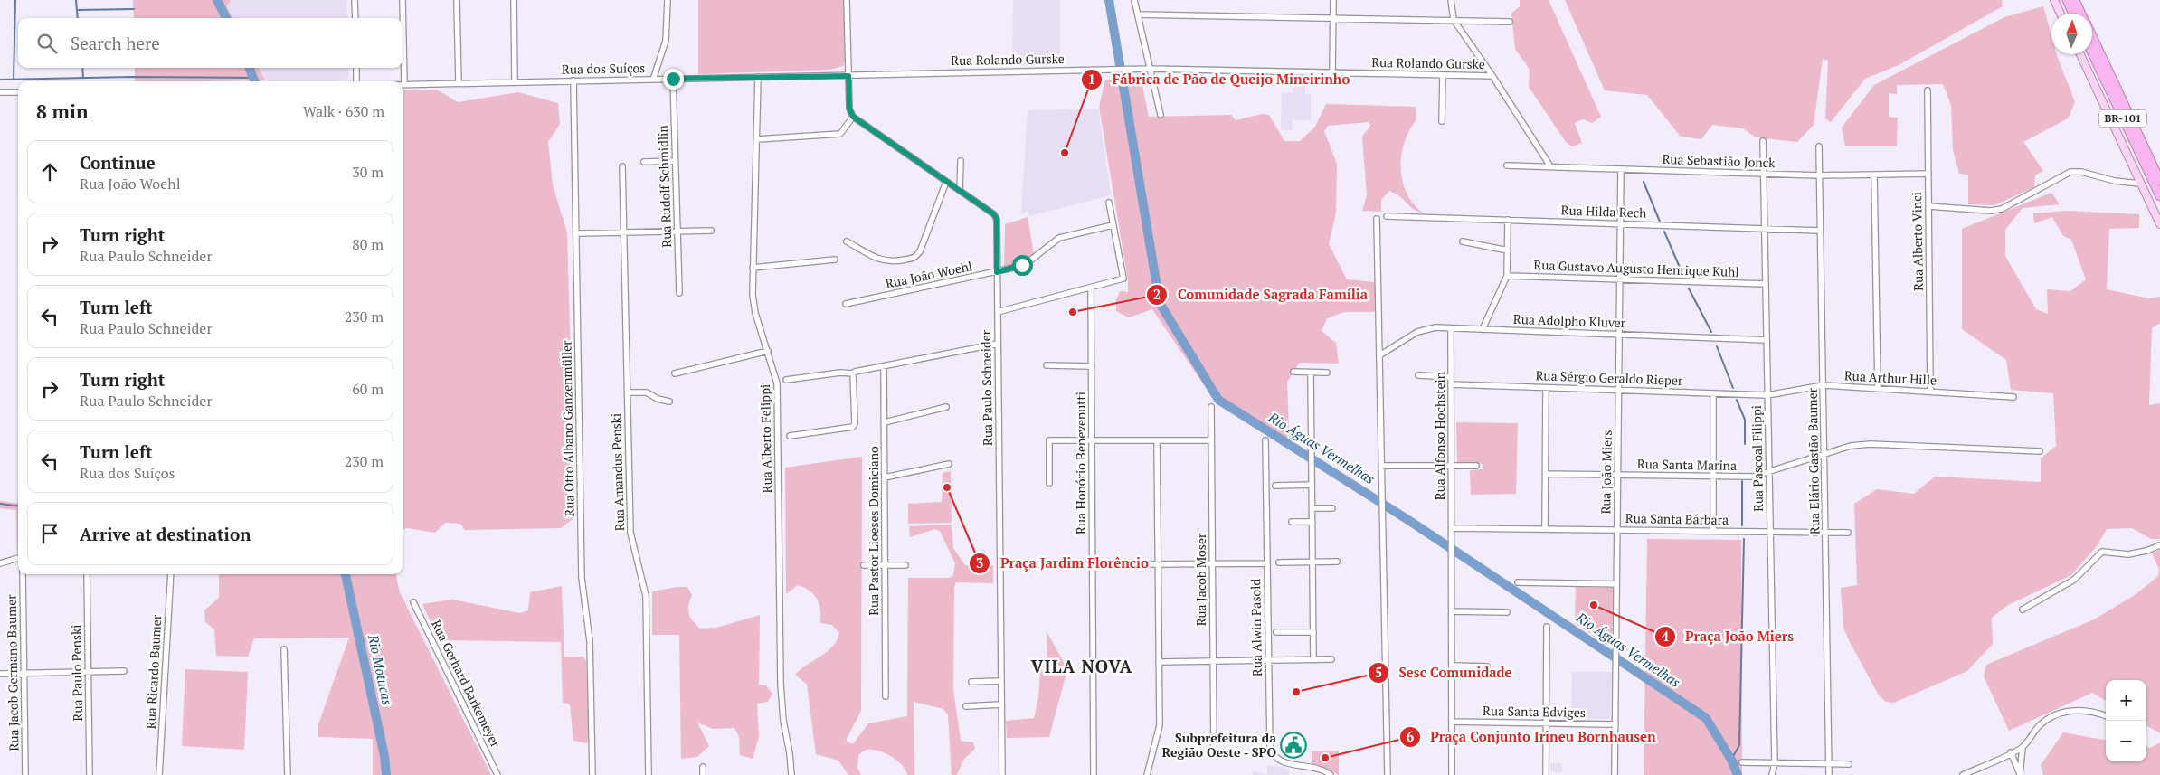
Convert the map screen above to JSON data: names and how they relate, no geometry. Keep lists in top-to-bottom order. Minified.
{"streets":{"highway":["BR-101"],"street":["Rua Rolando Gurske","Rua dos Suíços","Rua Sebastião Jonck","Rua Rudolf Schmidlin","Rua Hilda Rech","Rua Alberto Vinci","Rua Gustavo Augusto Henrique Kuhl","Rua João Woehl","Rua Adolpho Kluver","Rua Sérgio Geraldo Rieper","Rua Arthur Hille","Rua Paulo Schneider","Rua Otto Albano Ganzenmüller","Rua Alfonso Hochstein","Rua Alberto Felippi","Rua Pascoal Filippi","Rua Elário Gastão Baumer","Rua Honório Benevenutti","Rua Santa Marina","Rua Amandus Penski","Rua João Miers","Rua Santa Bárbara","Rua Pastor Lioeses Domiciano","Rua Jacob Moser","Rua Alwin Pasold","Rua Ricardo Baumer","Rua Jacob Germano Baumer","Rua Paulo Penski","Rua Gerhard Barkemeyer","Rua Santa Edviges"]},"crossings":[["Rua Rolando Gurske","Rua dos Suíços"],["Rua dos Suíços","Rua Rudolf Schmidlin"],["Rua dos Suíços","Rua Otto Albano Ganzenmüller"],["Rua dos Suíços","Rua Alberto Felippi"],["Rua Sebastião Jonck","Rua Alberto Vinci"],["Rua Sebastião Jonck","Rua Pascoal Filippi"],["Rua Sebastião Jonck","Rua Elário Gastão Baumer"],["Rua Sebastião Jonck","Rua João Miers"],["Rua Hilda Rech","Rua Pascoal Filippi"],["Rua Hilda Rech","Rua Elário Gastão Baumer"],["Rua Hilda Rech","Rua João Miers"],["Rua Alberto Vinci","Rua Arthur Hille"],["Rua Gustavo Augusto Henrique Kuhl","Rua Pascoal Filippi"],["Rua Gustavo Augusto Henrique Kuhl","Rua João Miers"],["Rua João Woehl","Rua Paulo Schneider"],["Rua Adolpho Kluver","Rua Alfonso Hochstein"],["Rua Adolpho Kluver","Rua Pascoal Filippi"],["Rua Adolpho Kluver","Rua João Miers"],["Rua Sérgio Geraldo Rieper","Rua Arthur Hille"],["Rua Sérgio Geraldo Rieper","Rua Alfonso Hochstein"],["Rua Sérgio Geraldo Rieper","Rua Pascoal Filippi"],["Rua Sérgio Geraldo Rieper","Rua João Miers"],["Rua Arthur Hille","Rua Pascoal Filippi"],["Rua Arthur Hille","Rua Elário Gastão Baumer"],["Rua Alfonso Hochstein","Rua Santa Bárbara"],["Rua Alfonso Hochstein","Rua Santa Edviges"],["Rua Pascoal Filippi","Rua Santa Marina"],["Rua Pascoal Filippi","Rua Santa Bárbara"],["Rua Elário Gastão Baumer","Rua Santa Marina"],["Rua Elário Gastão Baumer","Rua Santa Bárbara"],["Rua Santa Marina","Rua João Miers"],["Rua João Miers","Rua Santa Bárbara"],["Rua João Miers","Rua Santa Edviges"]],"districts":["VILA NOVA"],"water":["Rio Águas Vermelhas","Rio Motucas"],"places":{"other":["Fábrica de Pão de Queijo Mineirinho","Comunidade Sagrada Família","Praça Jardim Florêncio","Praça João Miers","Sesc Comunidade","Praça Conjunto Irineu Bornhausen"],"public building":["Subprefeitura da Região Oeste - SPO"]},"north":"top","page":{"search":"Search here","heading":["8 min","Walk · 630 m"],"list":[["Continue","Rua João Woehl","30 m"],["Turn right","Rua Paulo Schneider","80 m"],["Turn left","Rua Paulo Schneider","230 m"],["Turn right","Rua Paulo Schneider","60 m"],["Turn left","Rua dos Suíços","230 m"],"Arrive at destination"],"map_buttons":["+","−"]}}
